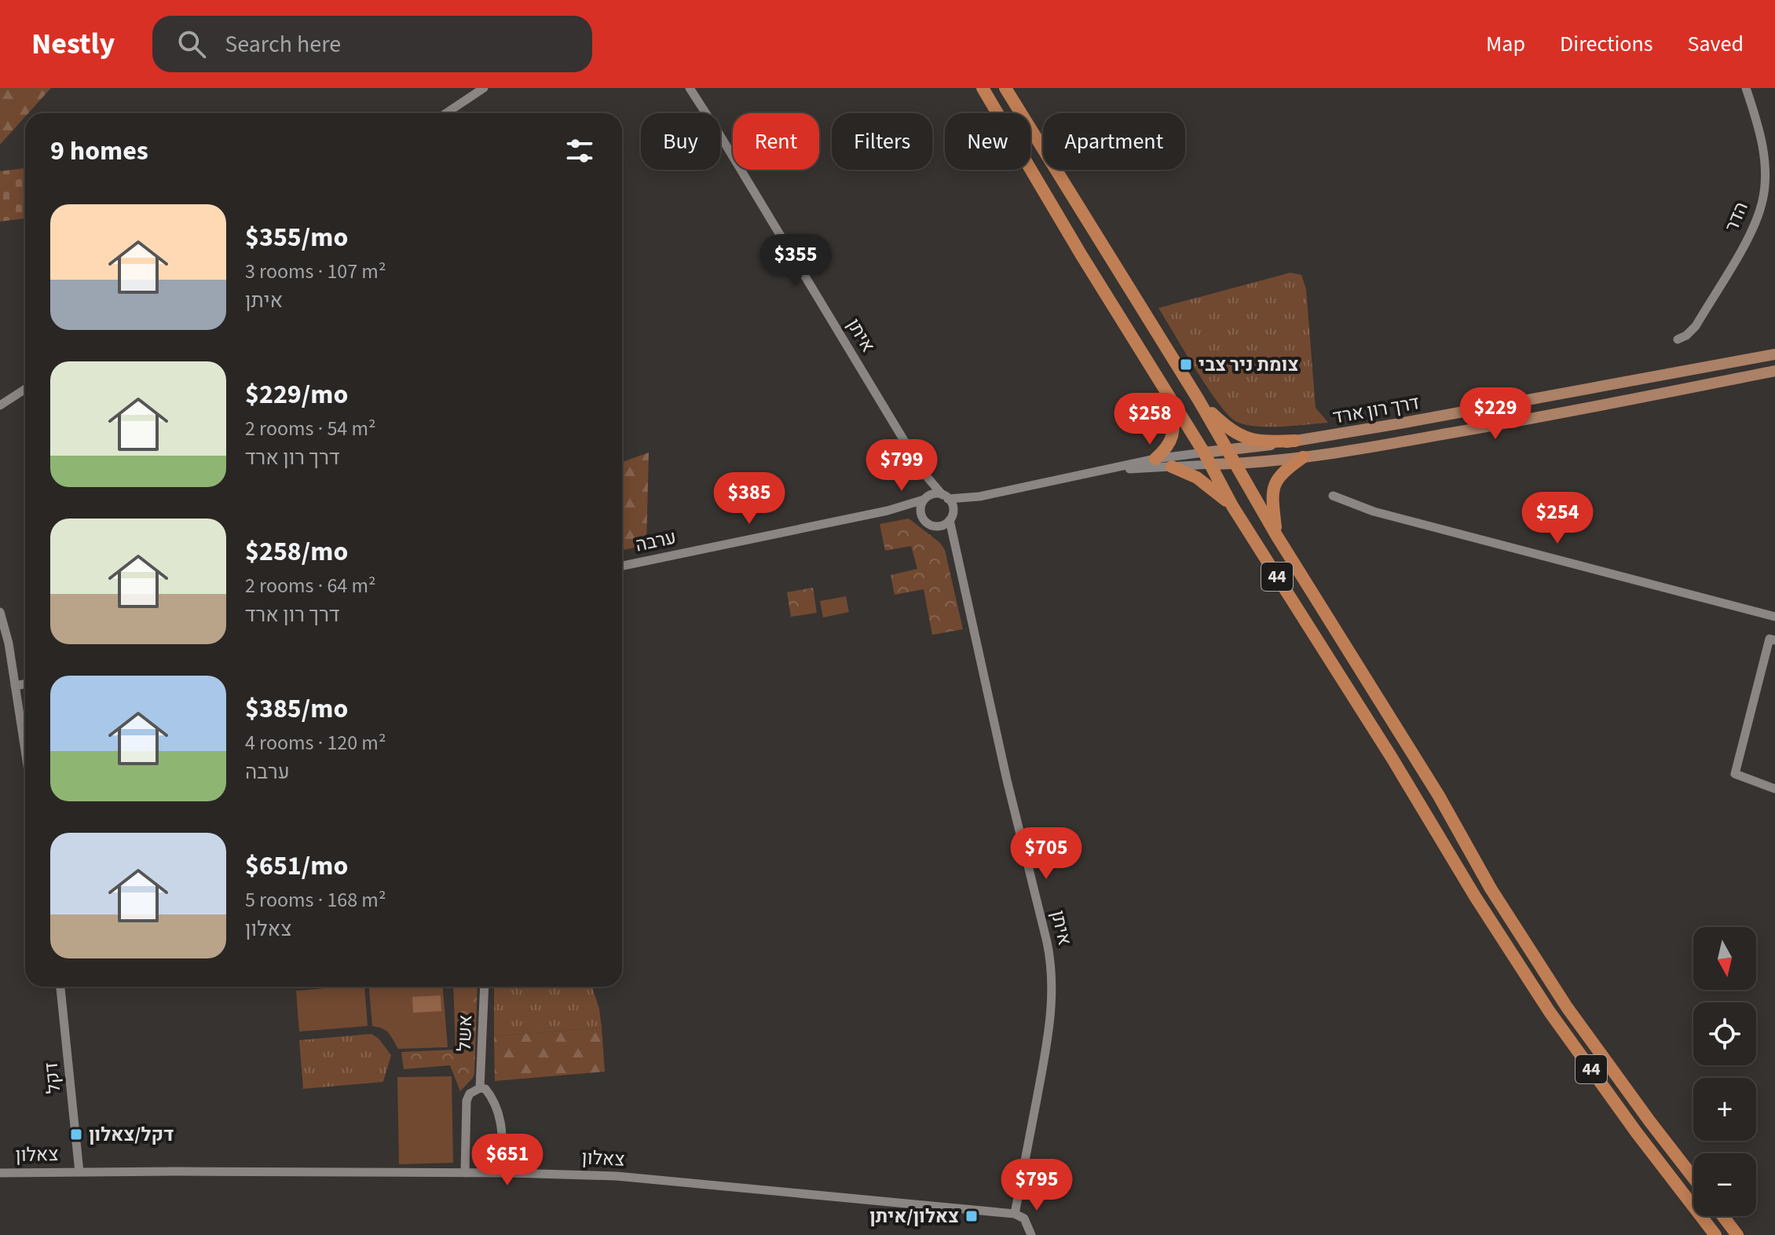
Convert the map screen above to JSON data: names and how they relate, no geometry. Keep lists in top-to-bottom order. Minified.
{"streets":{"highway":["44"],"main road":["דרך רון ארד"],"street":["הדר","איתן","ערבה","אשל","דקל","צאלון"]},"crossings":[["איתן","ערבה"],["איתן","צאלון"],["דרך רון ארד","44"],["אשל","צאלון"],["דקל","צאלון"]],"places":{"transit":["צומת ניר צבי","דקל/צאלון","צאלון/איתן"]},"north":"bottom","page":{"header":"Nestly","search":"Search here","nav":["Map","Directions","Saved"],"chip":["Buy","Rent","Filters","New","Apartment"],"heading":"9 homes","list":[{"name":"$355/mo","note":"3 rooms · 107 m² · איתן"},{"name":"$229/mo","note":"2 rooms · 54 m² · דרך רון ארד"},{"name":"$258/mo","note":"2 rooms · 64 m² · דרך רון ארד"},{"name":"$385/mo","note":"4 rooms · 120 m² · ערבה"},{"name":"$651/mo","note":"5 rooms · 168 m² · צאלון"}],"price":["$355","$229","$258","$799","$385","$254","$705","$651","$795"],"map_buttons":["+","−"]}}
